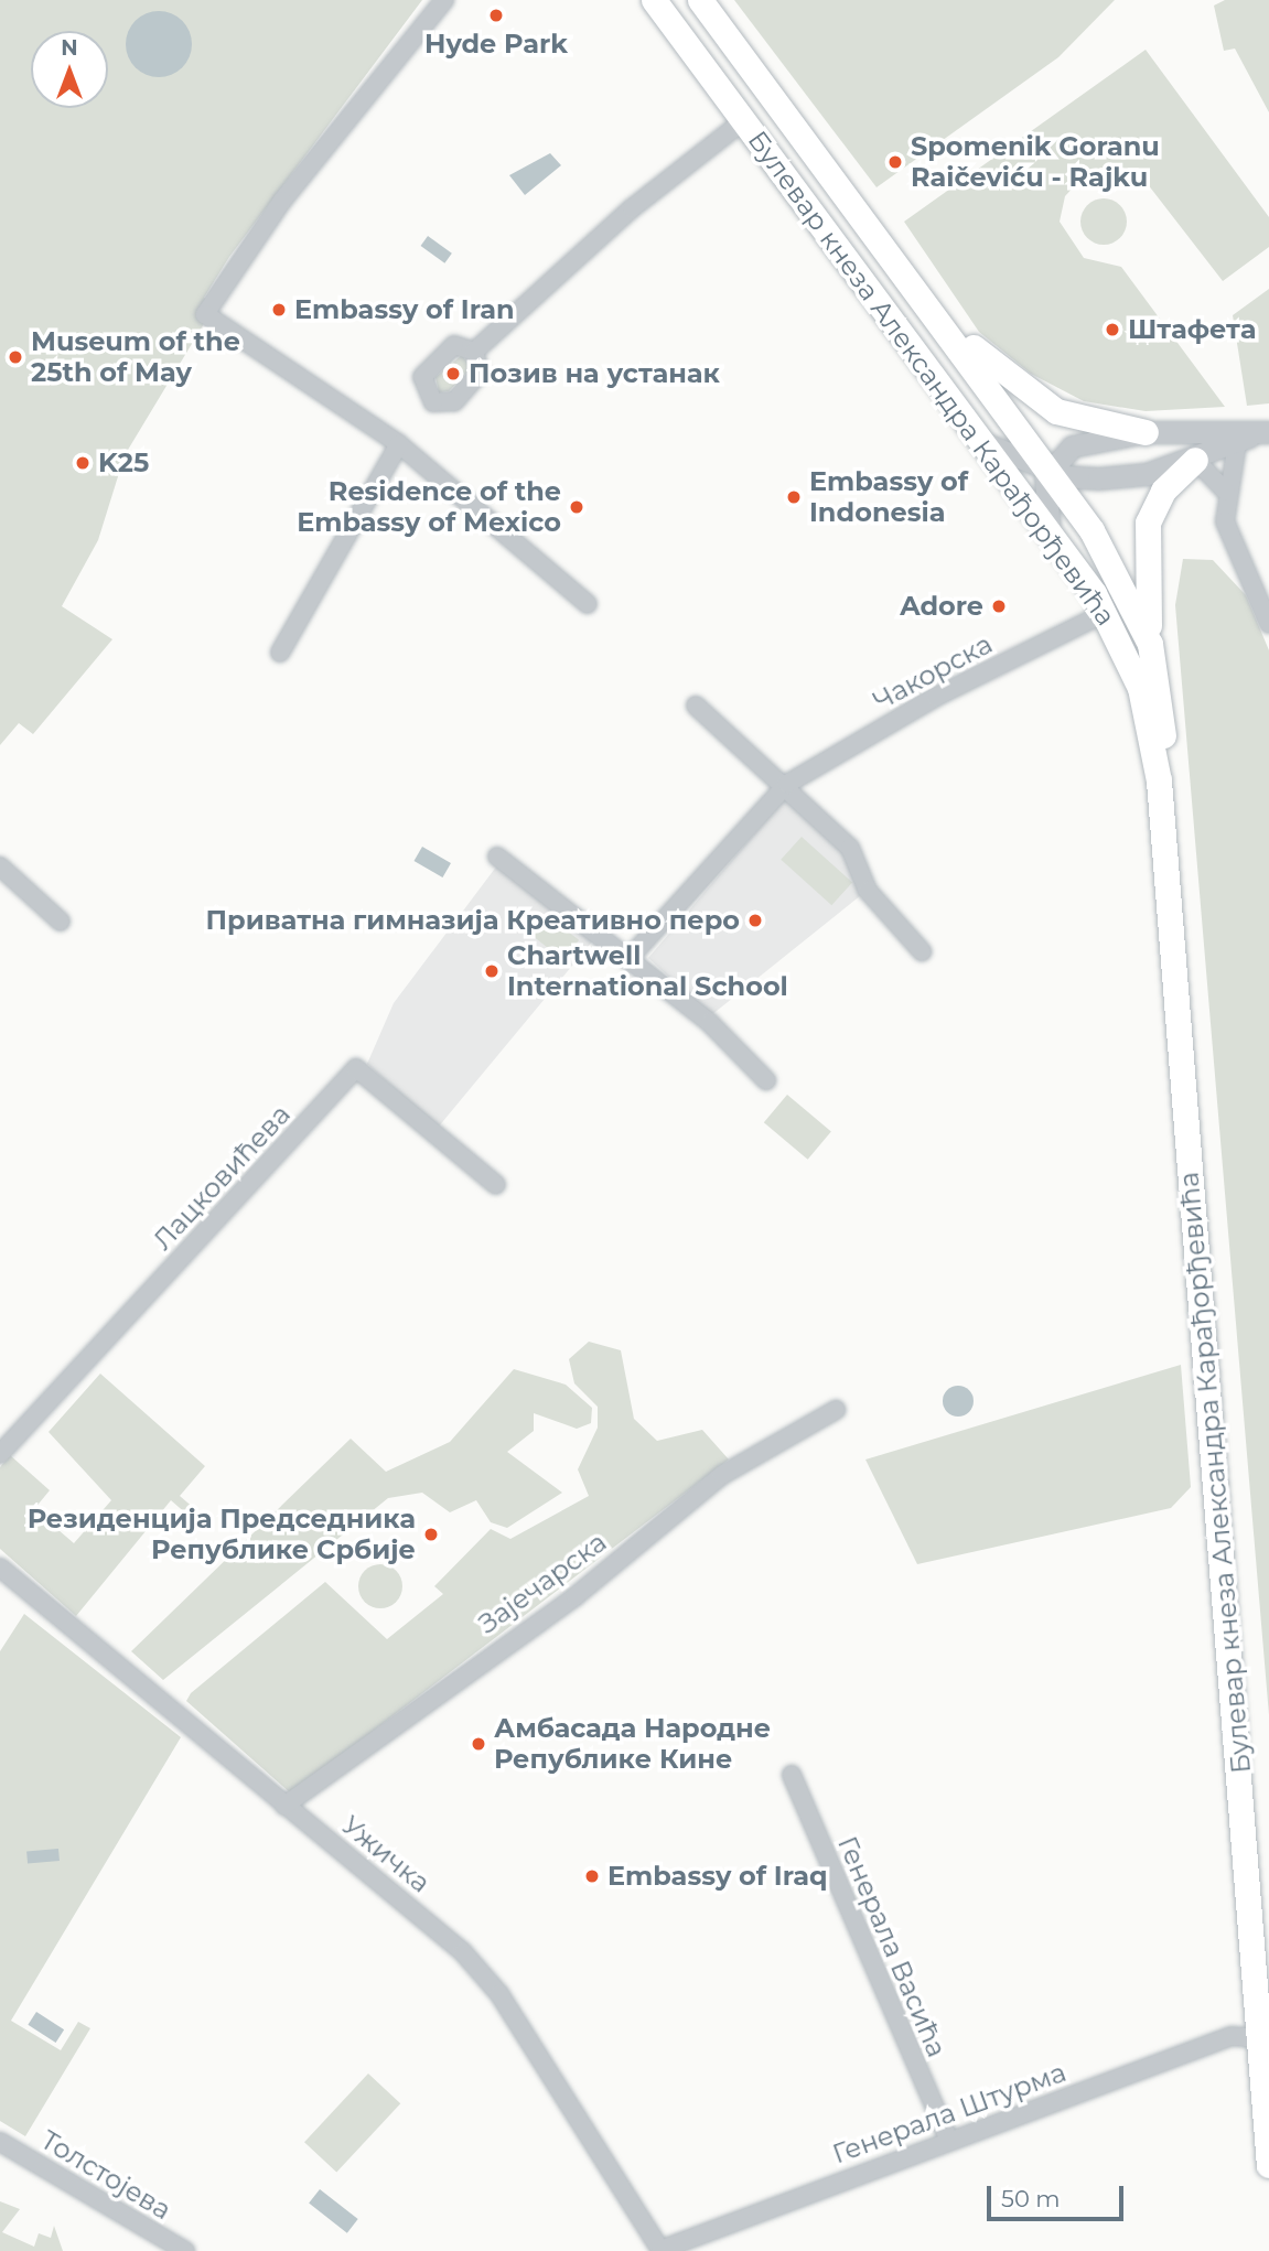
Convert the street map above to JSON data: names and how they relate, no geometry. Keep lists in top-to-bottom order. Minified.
{"streets":{"main road":["Булевар кнеза Александра Карађорђевића"],"street":["Чакорска","Лацковићева","Зајечарска","Ужичка","Генерала Васића","Генерала Штурма","Толстојева"]},"crossings":[["Булевар кнеза Александра Карађорђевића","Чакорска"],["Булевар кнеза Александра Карађорђевића","Генерала Штурма"],["Зајечарска","Ужичка"],["Ужичка","Генерала Штурма"],["Генерала Васића","Генерала Штурма"]],"places":["Hyde Park","Spomenik Goranu Raičeviću - Rajku","Embassy of Iran","Штафета","Museum of the 25th of May","Позив на устанак","K25","Embassy of Indonesia","Residence of the Embassy of Mexico","Adore","Приватна гимназија Креативно перо","Chartwell International School","Резиденција Председника Републике Србије","Амбасада Народне Републике Кине","Embassy of Iraq"],"scale_bar":"50 m","north":"top"}
